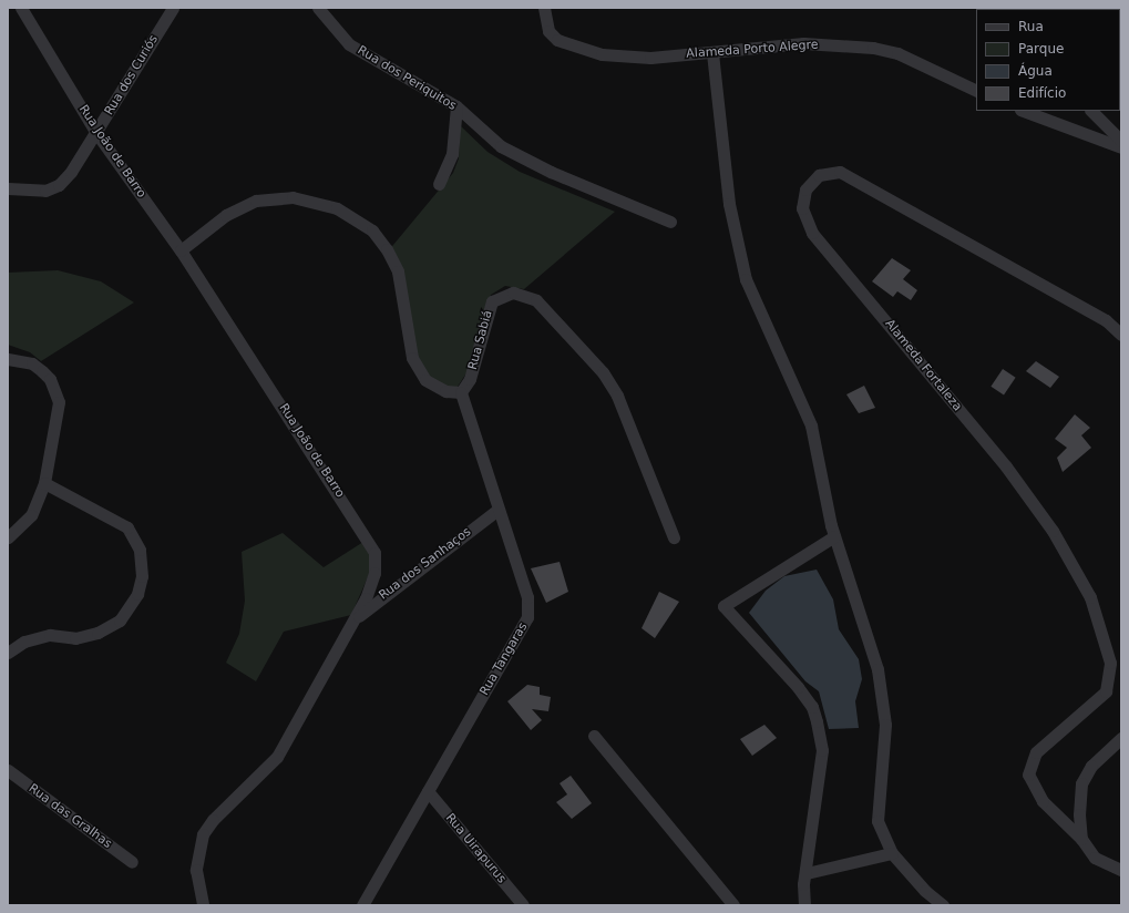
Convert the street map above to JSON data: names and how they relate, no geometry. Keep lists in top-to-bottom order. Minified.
{"streets":{"street":["Alameda Porto Alegre","Rua dos Curiós","Rua dos Periquitos","Rua João de Barro","Rua Sabiá","Alameda Fortaleza","Rua dos Sanhaços","Rua Tangaras","Rua das Gralhas","Rua Uirapurus"]},"crossings":[["Rua dos Curiós","Rua João de Barro"],["Rua João de Barro","Rua dos Sanhaços"],["Rua Sabiá","Rua Tangaras"],["Rua dos Sanhaços","Rua Tangaras"],["Rua Tangaras","Rua Uirapurus"]],"legend":["Rua","Parque","Água","Edifício"]}
